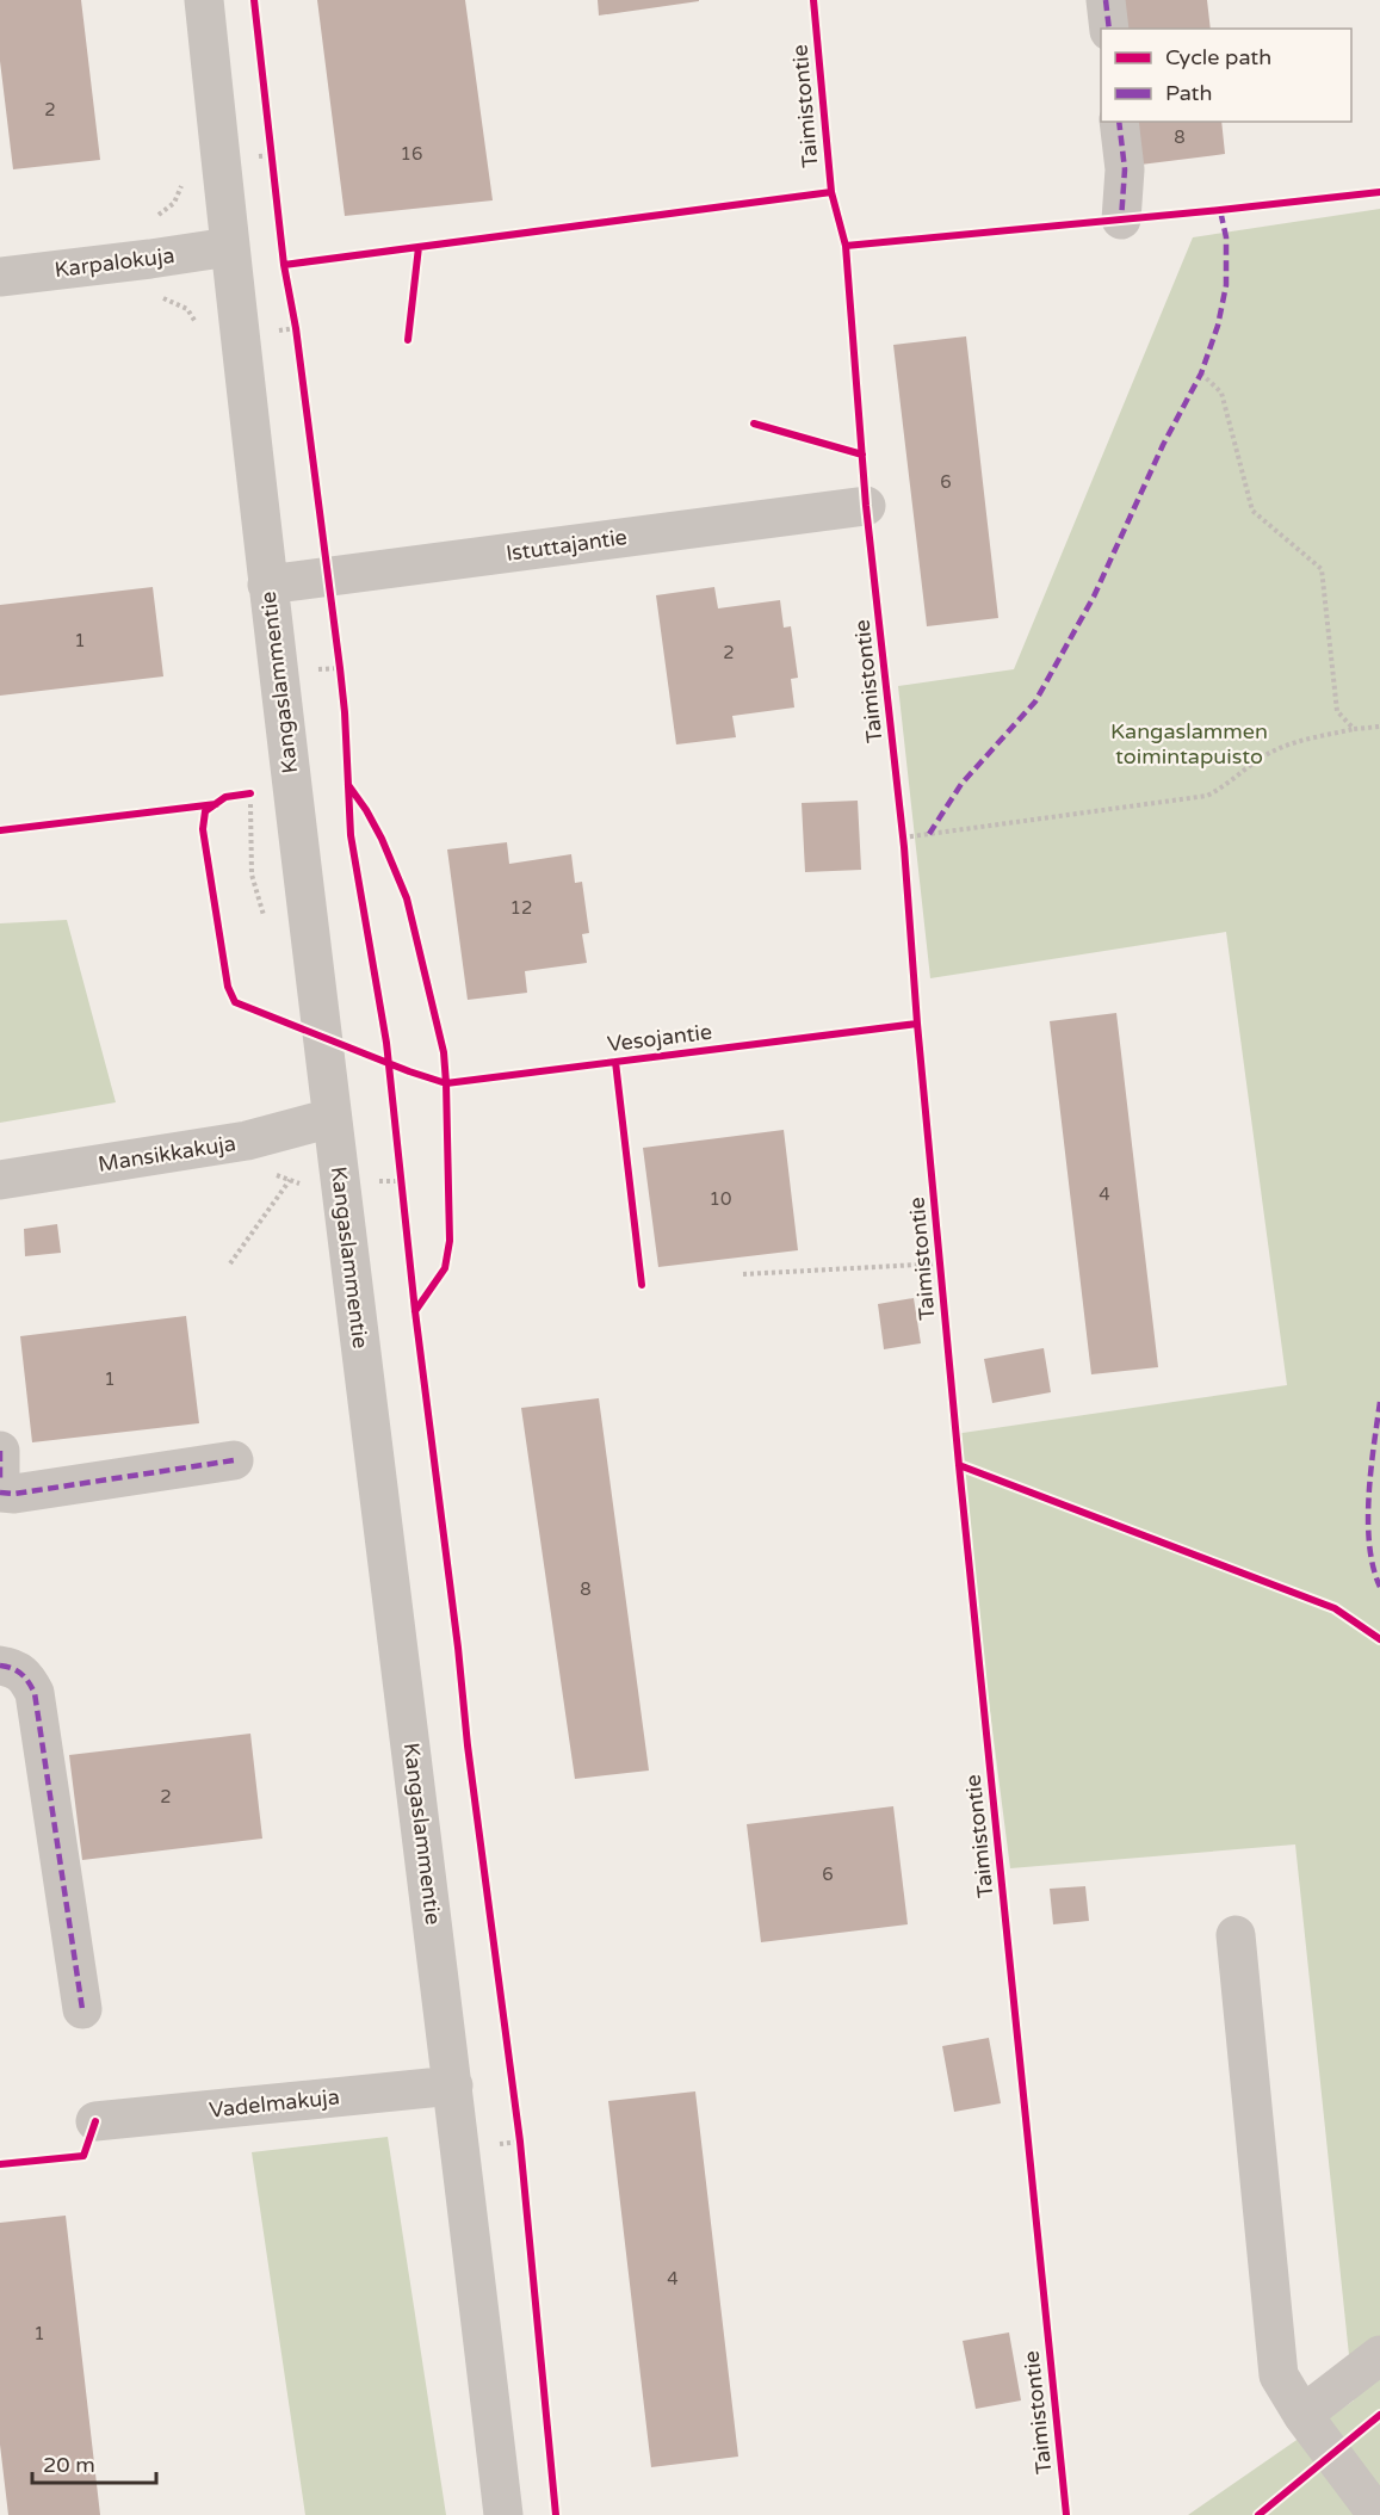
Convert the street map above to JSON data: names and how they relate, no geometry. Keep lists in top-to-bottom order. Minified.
{"streets":{"street":["Karpalokuja","Istuttajantie","Kangaslammentie","Mansikkakuja","Vadelmakuja"],"cycle path":["Taimistontie","Vesojantie"]},"crossings":[["Karpalokuja","Kangaslammentie"],["Istuttajantie","Kangaslammentie"],["Kangaslammentie","Mansikkakuja"],["Kangaslammentie","Vadelmakuja"]],"parks":["Kangaslammen toimintapuisto"],"house_numbers":["2","8","16","6","1","2","12","4","10","1","8","2","6","4","1"],"legend":["Cycle path","Path"],"scale_bar":"20 m"}
